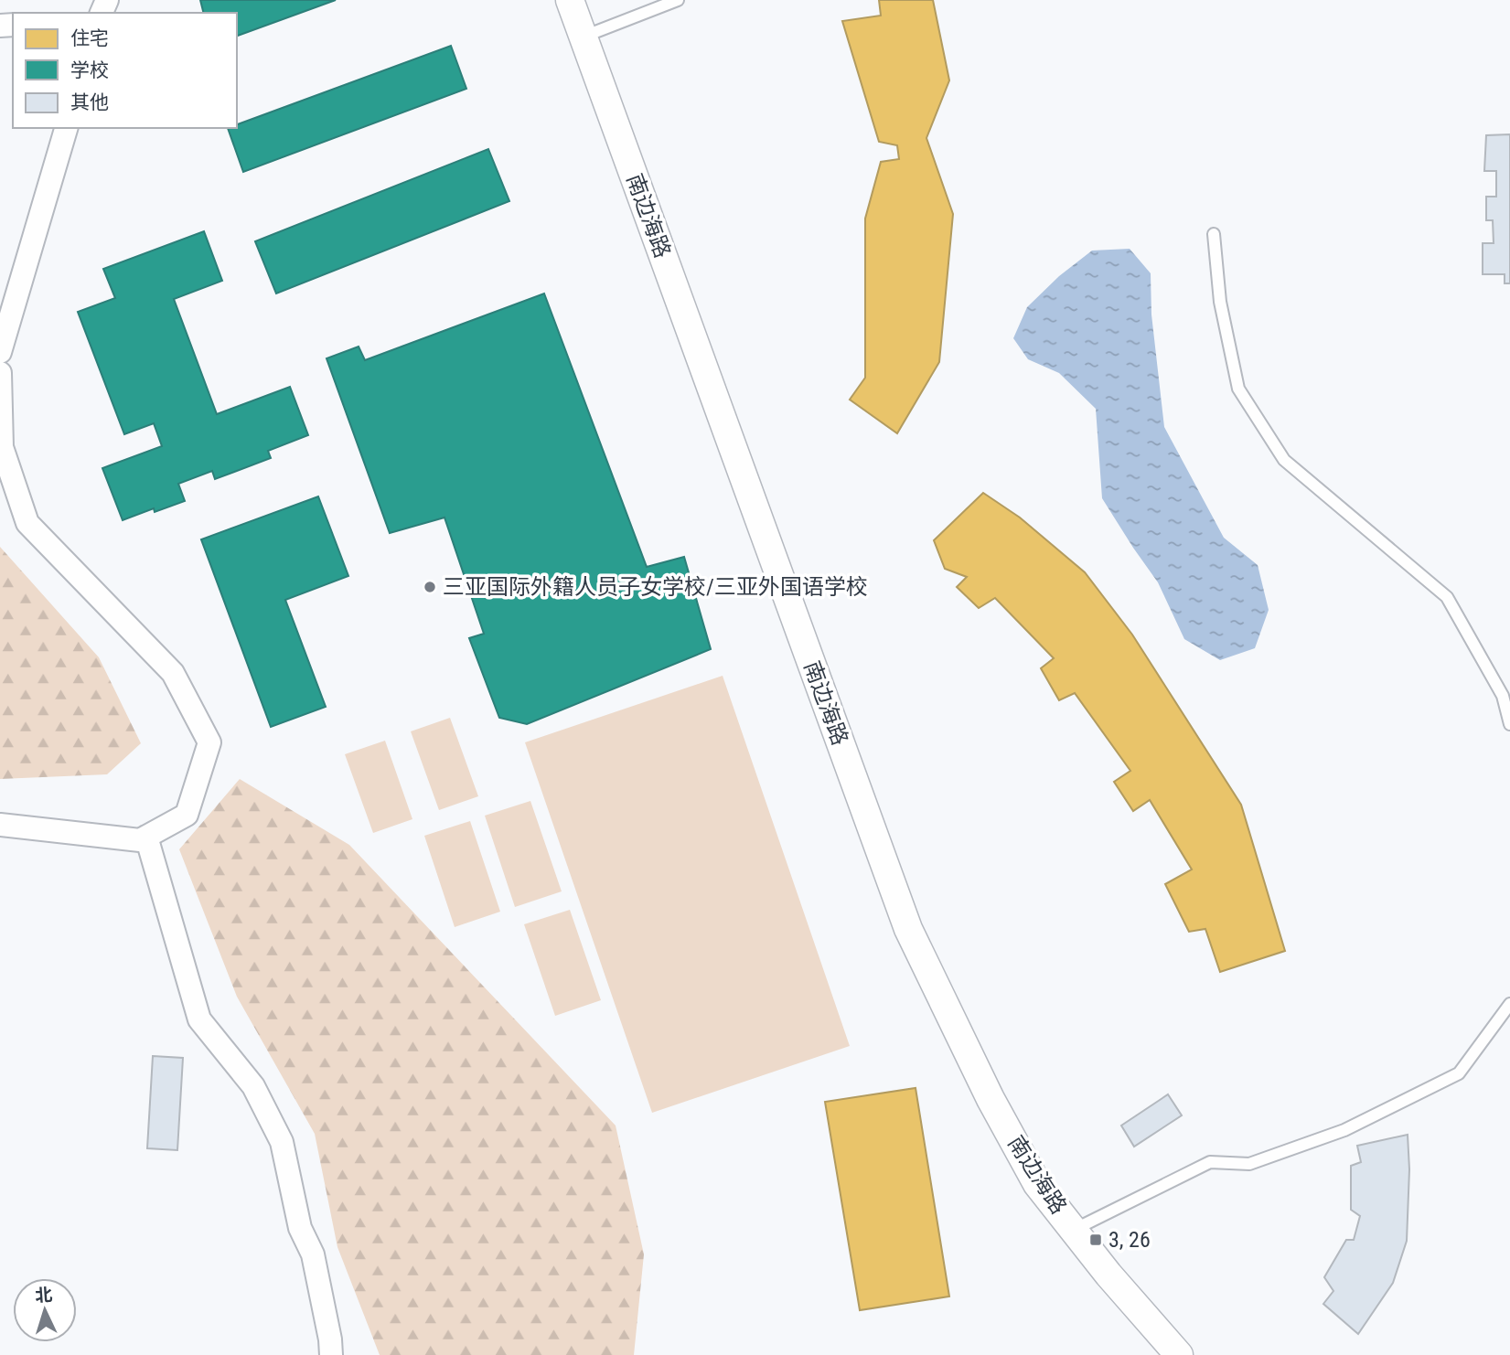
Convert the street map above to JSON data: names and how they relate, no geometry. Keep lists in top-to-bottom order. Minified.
{"streets":{"street":["南边海路"]},"places":{"other":["三亚国际外籍人员子女学校/三亚外国语学校"],"transit":["3, 26"]},"legend":["住宅","学校","其他"],"north":"top"}
